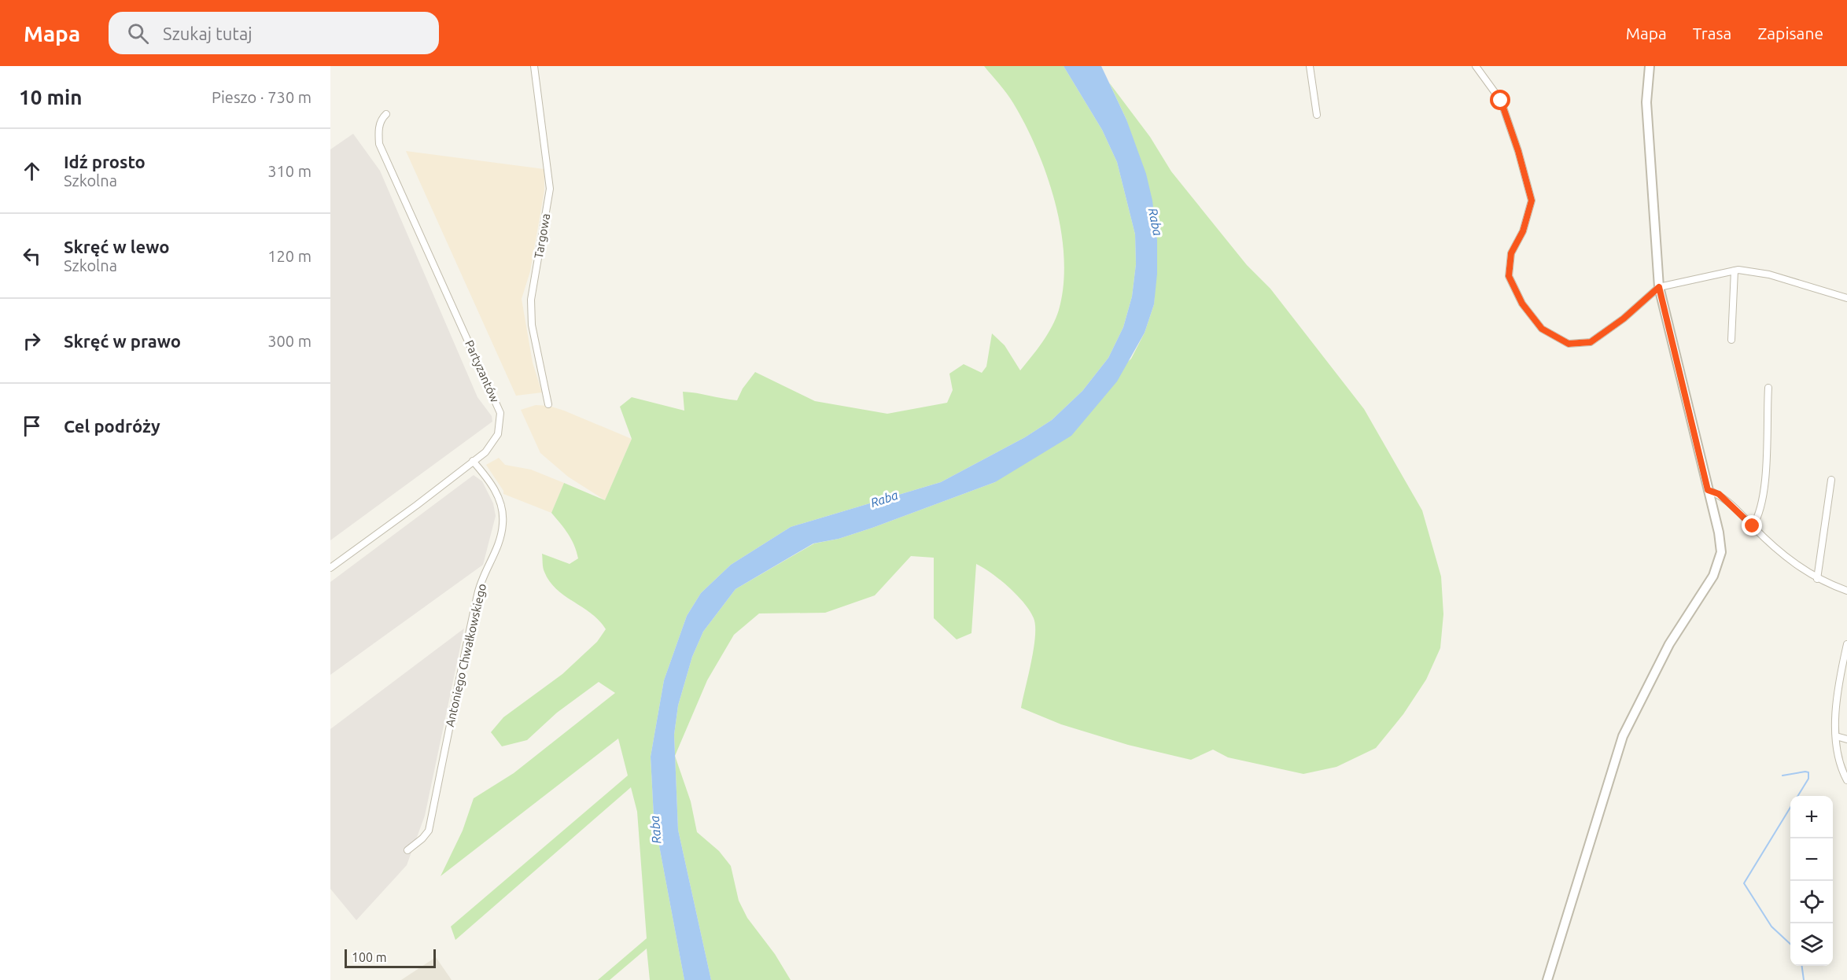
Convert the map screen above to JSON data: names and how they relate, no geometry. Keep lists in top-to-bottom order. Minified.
{"streets":{"street":["Targowa","Partyzantów","Antoniego Chwałkowskiego"]},"crossings":[["Partyzantów","Antoniego Chwałkowskiego"]],"water":["Raba"],"scale_bar":"100 m","page":{"header":"Mapa","search":"Szukaj tutaj","nav":["Mapa","Trasa","Zapisane"],"heading":["10 min","Pieszo · 730 m"],"list":[["Idź prosto","Szkolna","310 m"],["Skręć w lewo","Szkolna","120 m"],["Skręć w prawo","300 m"],"Cel podróży"],"map_buttons":["+","−"],"scale":"100 m"}}
